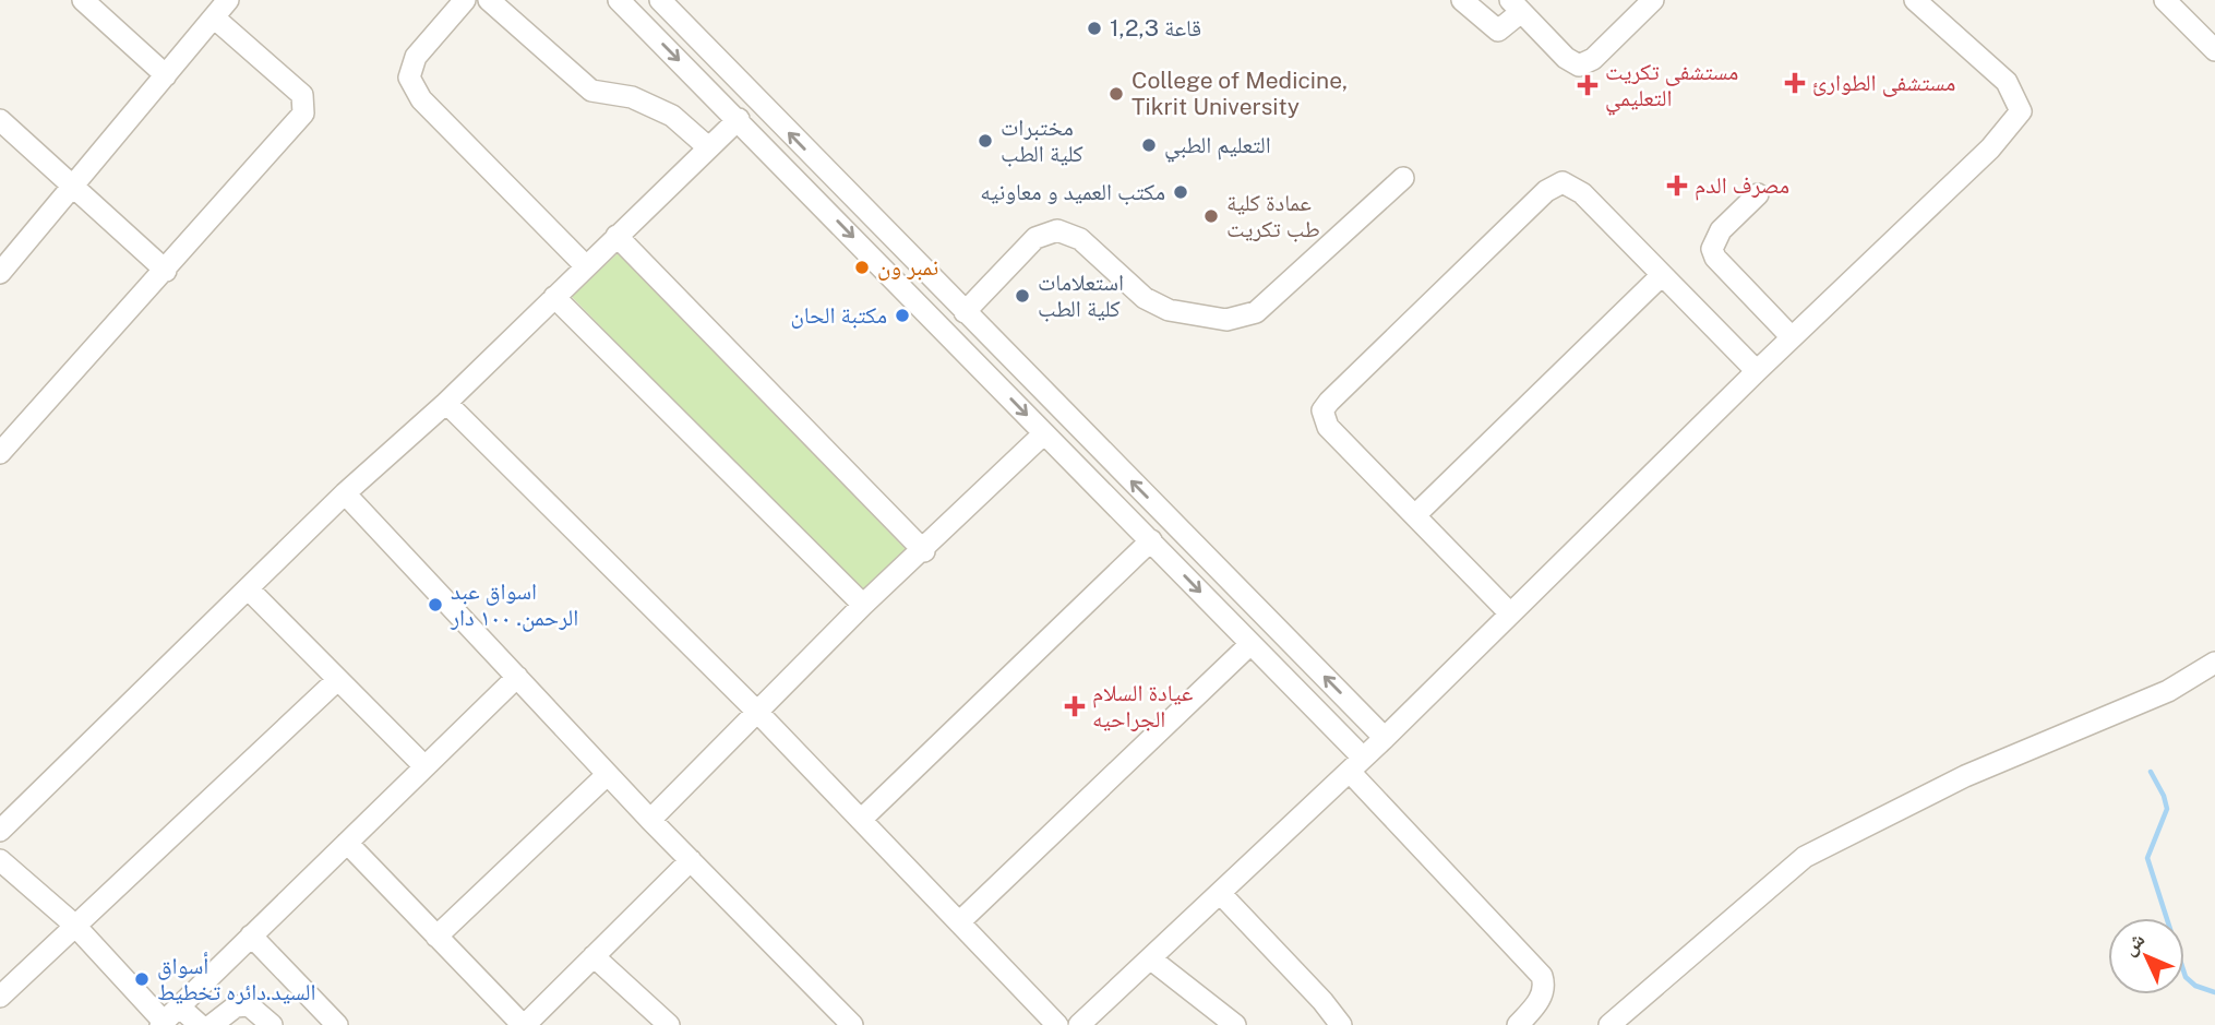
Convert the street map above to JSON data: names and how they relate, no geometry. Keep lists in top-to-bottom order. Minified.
{"places":{"other":["قاعة 1,2,3","College of Medicine, Tikrit University","مختبرات كلية الطب","التعليم الطبي","مكتب العميد و معاونيه","عمادة كلية طب تكريت","نمبر ون","استعلامات كلية الطب","مكتبة الحان","اسواق عبد الرحمن. ١٠٠ دار","أسواق السيد.دائره تخطيط"],"health":["مستشفى الطوارئ","مستشفى تكريت التعليمي","مصرف الدم","عيادة السلام الجراحيه"]},"north":"top left"}
